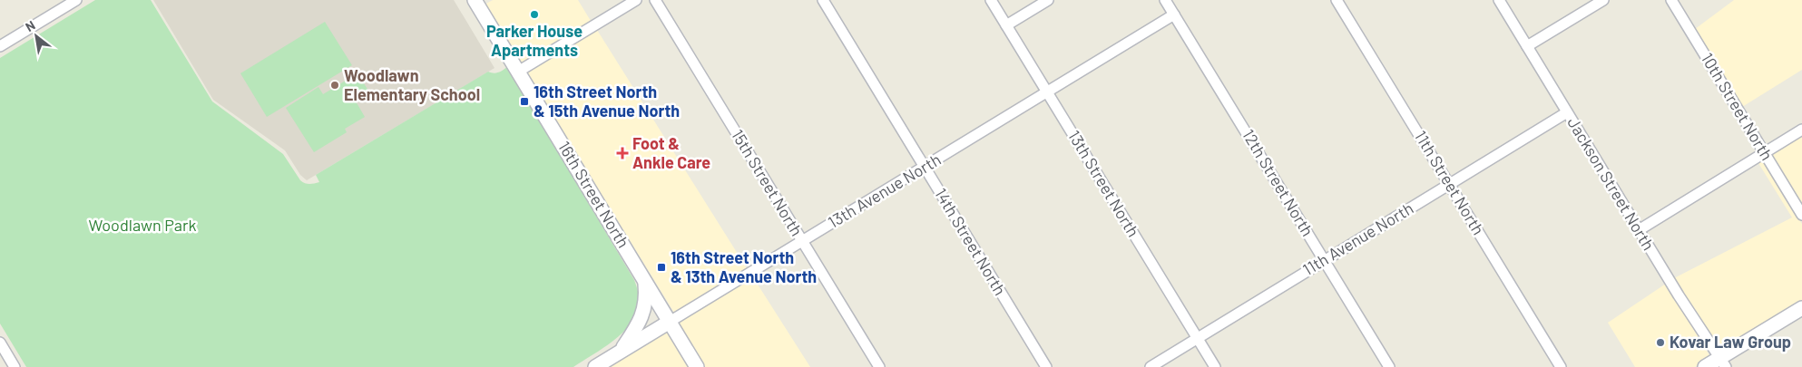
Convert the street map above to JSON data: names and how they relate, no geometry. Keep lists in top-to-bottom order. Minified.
{"streets":{"street":["10th Street North","15th Street North","12th Street North","11th Street North","13th Street North","Jackson Street North","13th Avenue North","16th Street North","11th Avenue North","14th Street North"]},"crossings":[["15th Street North","13th Avenue North"],["12th Street North","13th Avenue North"],["12th Street North","11th Avenue North"],["11th Street North","11th Avenue North"],["13th Street North","13th Avenue North"],["13th Street North","11th Avenue North"],["Jackson Street North","11th Avenue North"],["13th Avenue North","16th Street North"],["13th Avenue North","14th Street North"]],"parks":["Woodlawn Park"],"places":{"other":["Parker House Apartments","Woodlawn Elementary School","Kovar Law Group"],"transit":["16th Street North & 15th Avenue North","16th Street North & 13th Avenue North"],"health":["Foot & Ankle Care"]},"north":"top left"}
